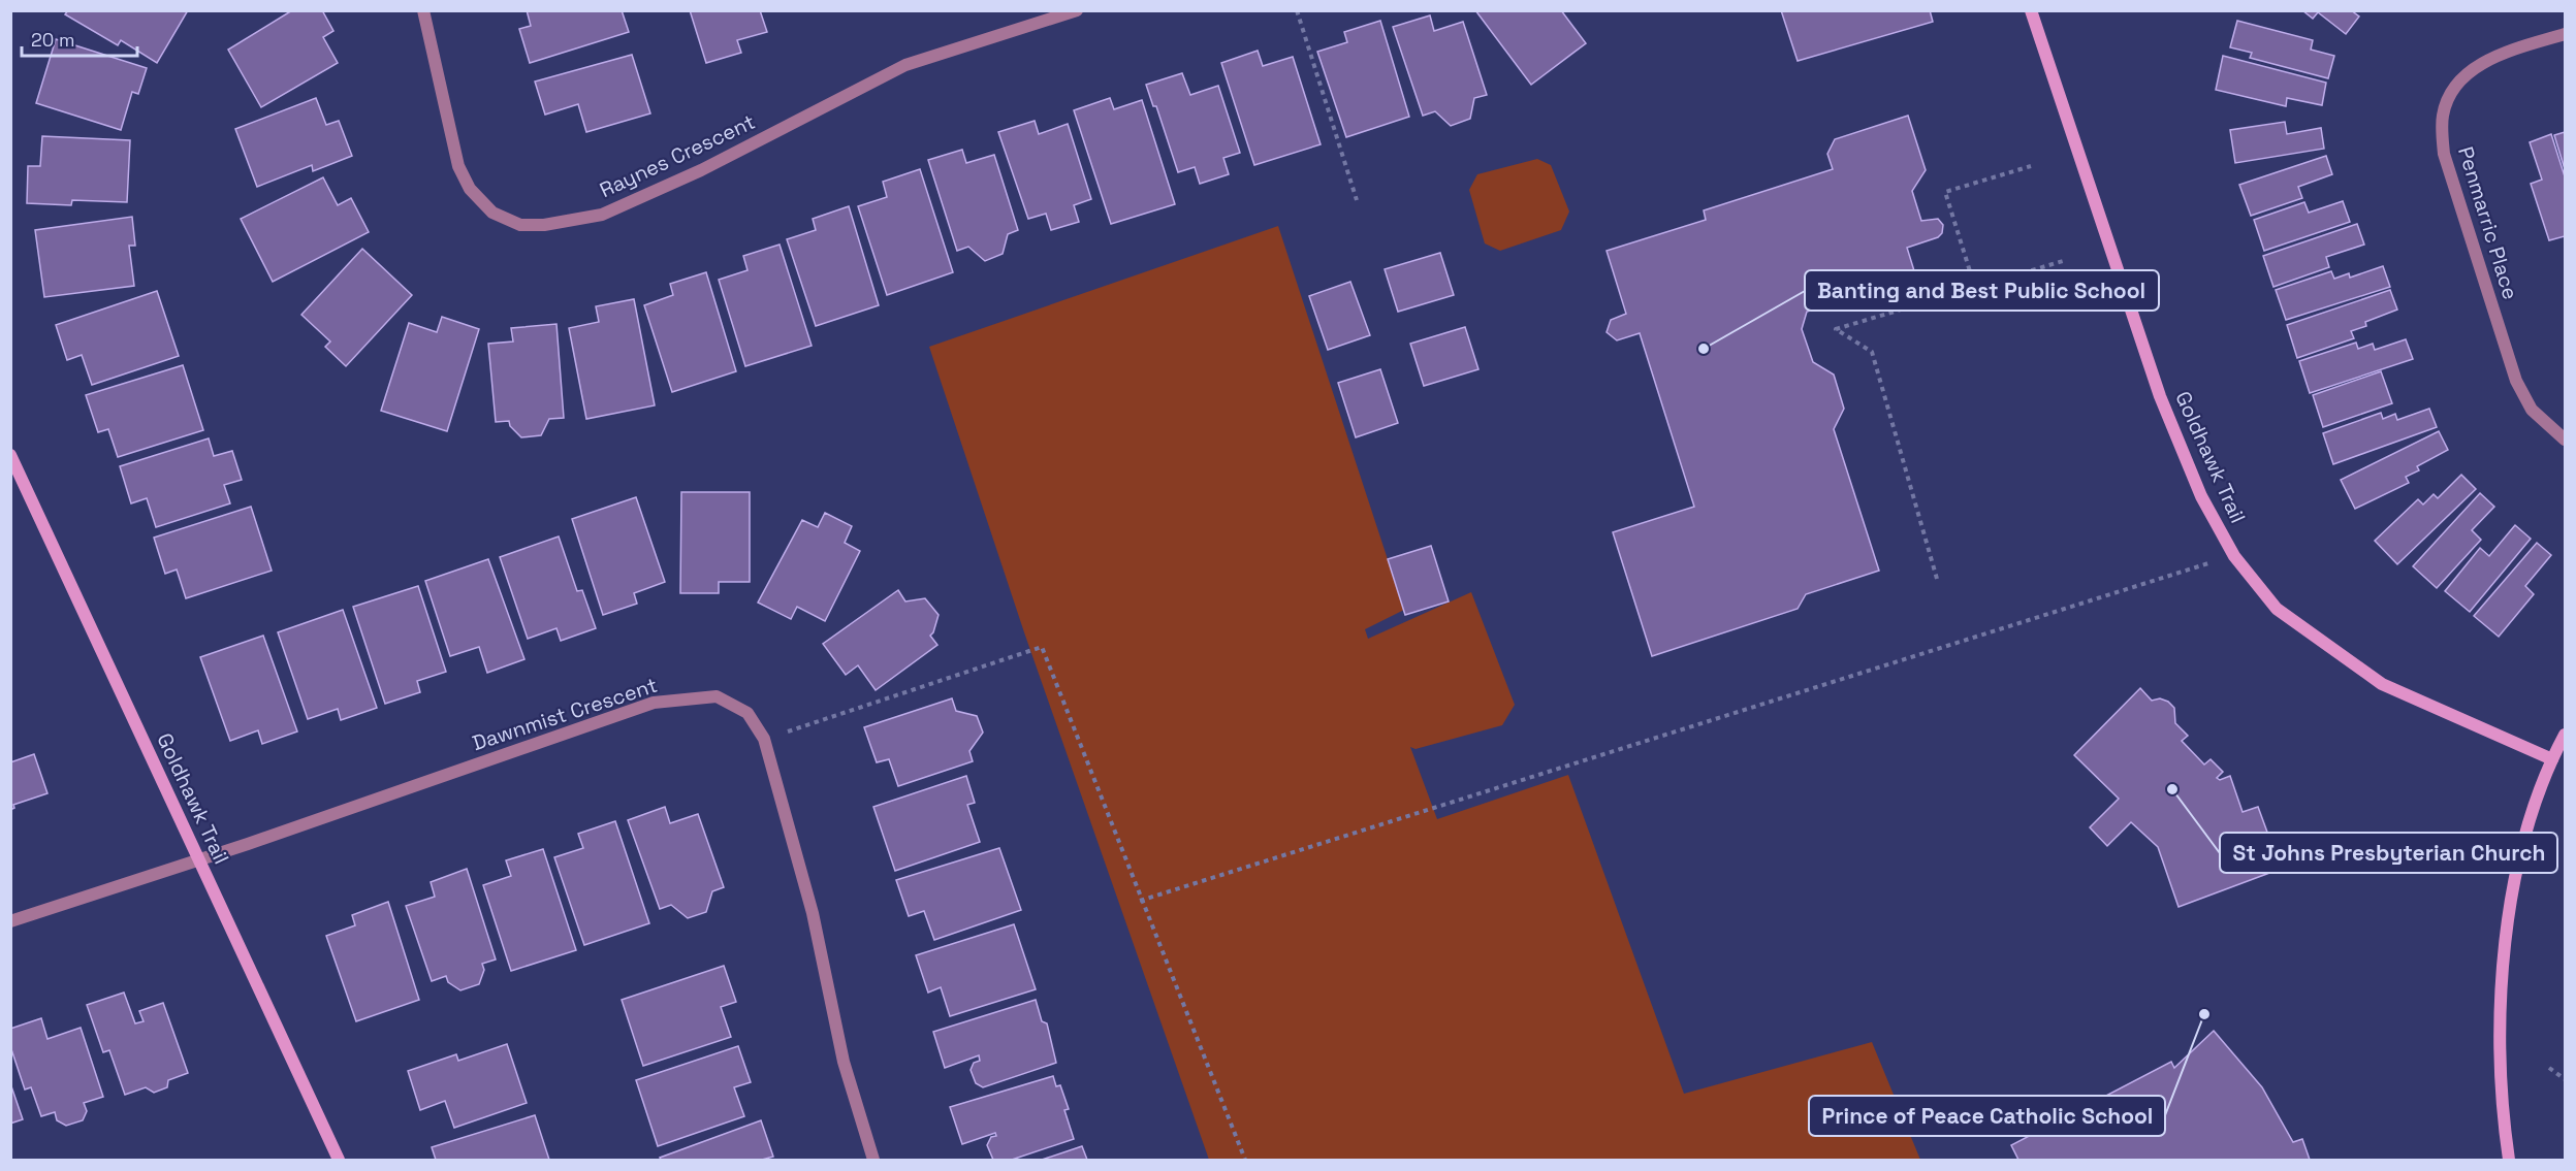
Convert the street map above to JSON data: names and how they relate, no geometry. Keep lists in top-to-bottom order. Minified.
{"streets":{"street":["Raynes Crescent","Penmarric Place","Goldhawk Trail","Dawnmist Crescent"]},"crossings":[["Goldhawk Trail","Dawnmist Crescent"]],"places":["Banting and Best Public School","St Johns Presbyterian Church","Prince of Peace Catholic School"],"scale_bar":"20 m"}
